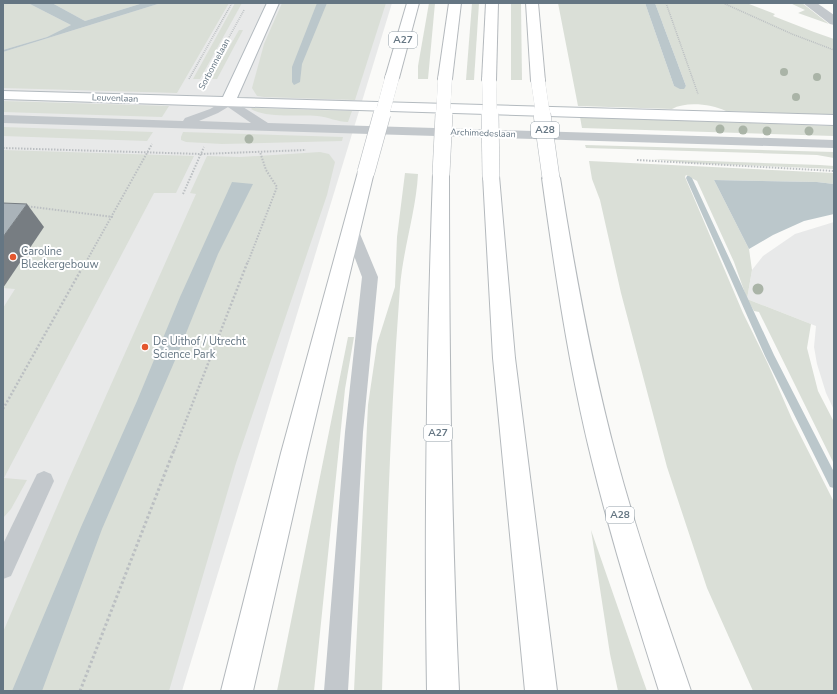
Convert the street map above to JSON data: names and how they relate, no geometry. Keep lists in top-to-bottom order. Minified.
{"streets":{"main road":["A27","Leuvenlaan","A28"],"lane":["Archimedeslaan"],"path":["Sorbonnelaan"]},"crossings":[["Sorbonnelaan","Leuvenlaan"]],"places":["Caroline Bleekergebouw","De Uithof / Utrecht Science Park"]}
